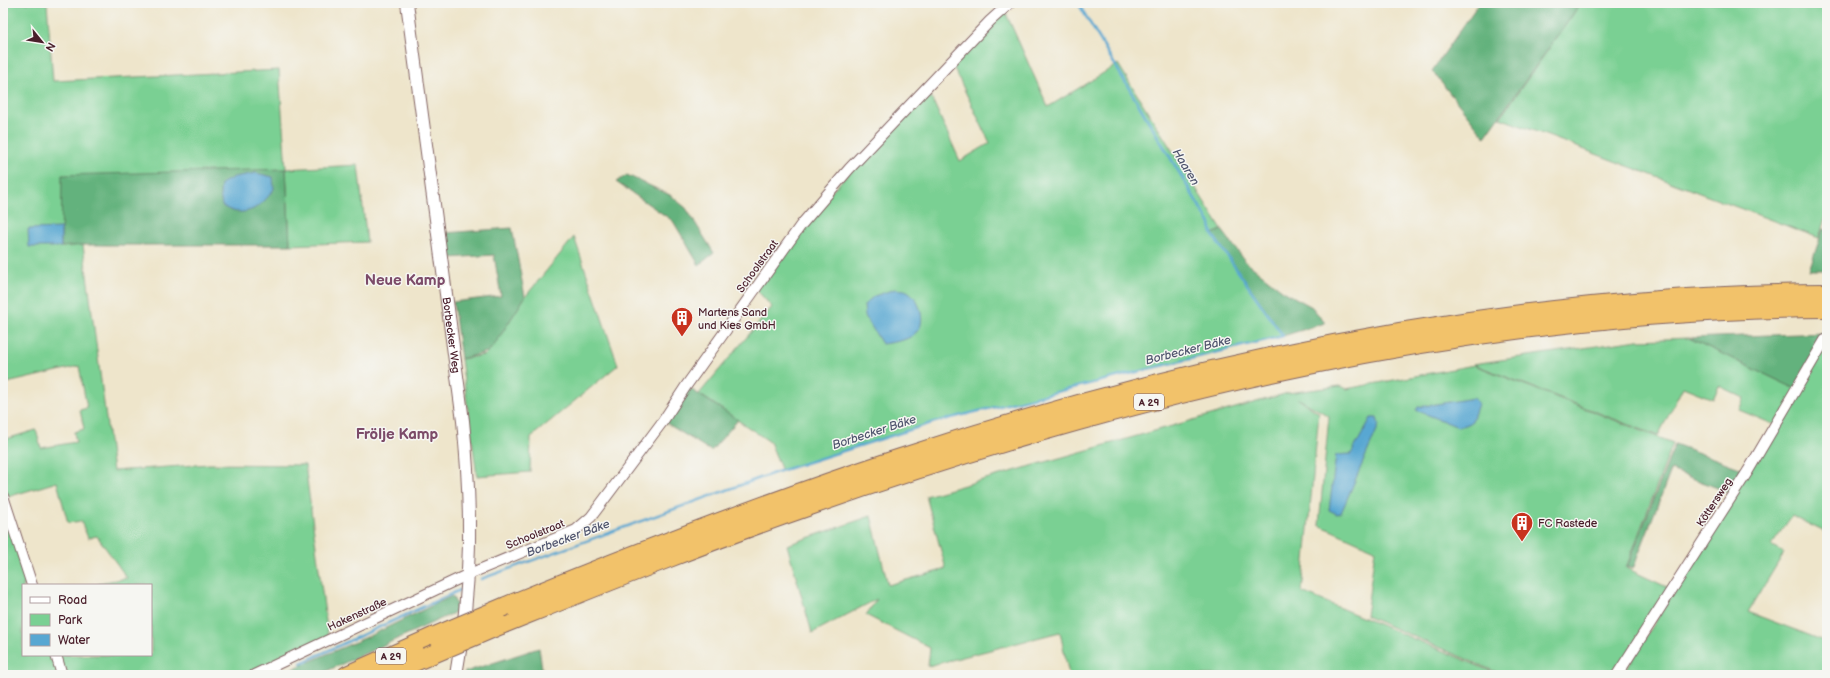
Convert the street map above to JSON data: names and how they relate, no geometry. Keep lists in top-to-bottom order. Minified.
{"streets":{"highway":["A 29"],"street":["Schoolstraat","Borbecker Weg","Köttersweg","Hakenstraße"]},"crossings":[["Schoolstraat","Borbecker Weg"],["Schoolstraat","Hakenstraße"],["Borbecker Weg","Hakenstraße"]],"districts":["Neue Kamp","Frölje Kamp"],"water":["Haaren","Borbecker Bäke"],"places":{"building":["Martens Sand und Kies GmbH","FC Rastede"]},"legend":["Road","Park","Water"],"north":"bottom right"}
